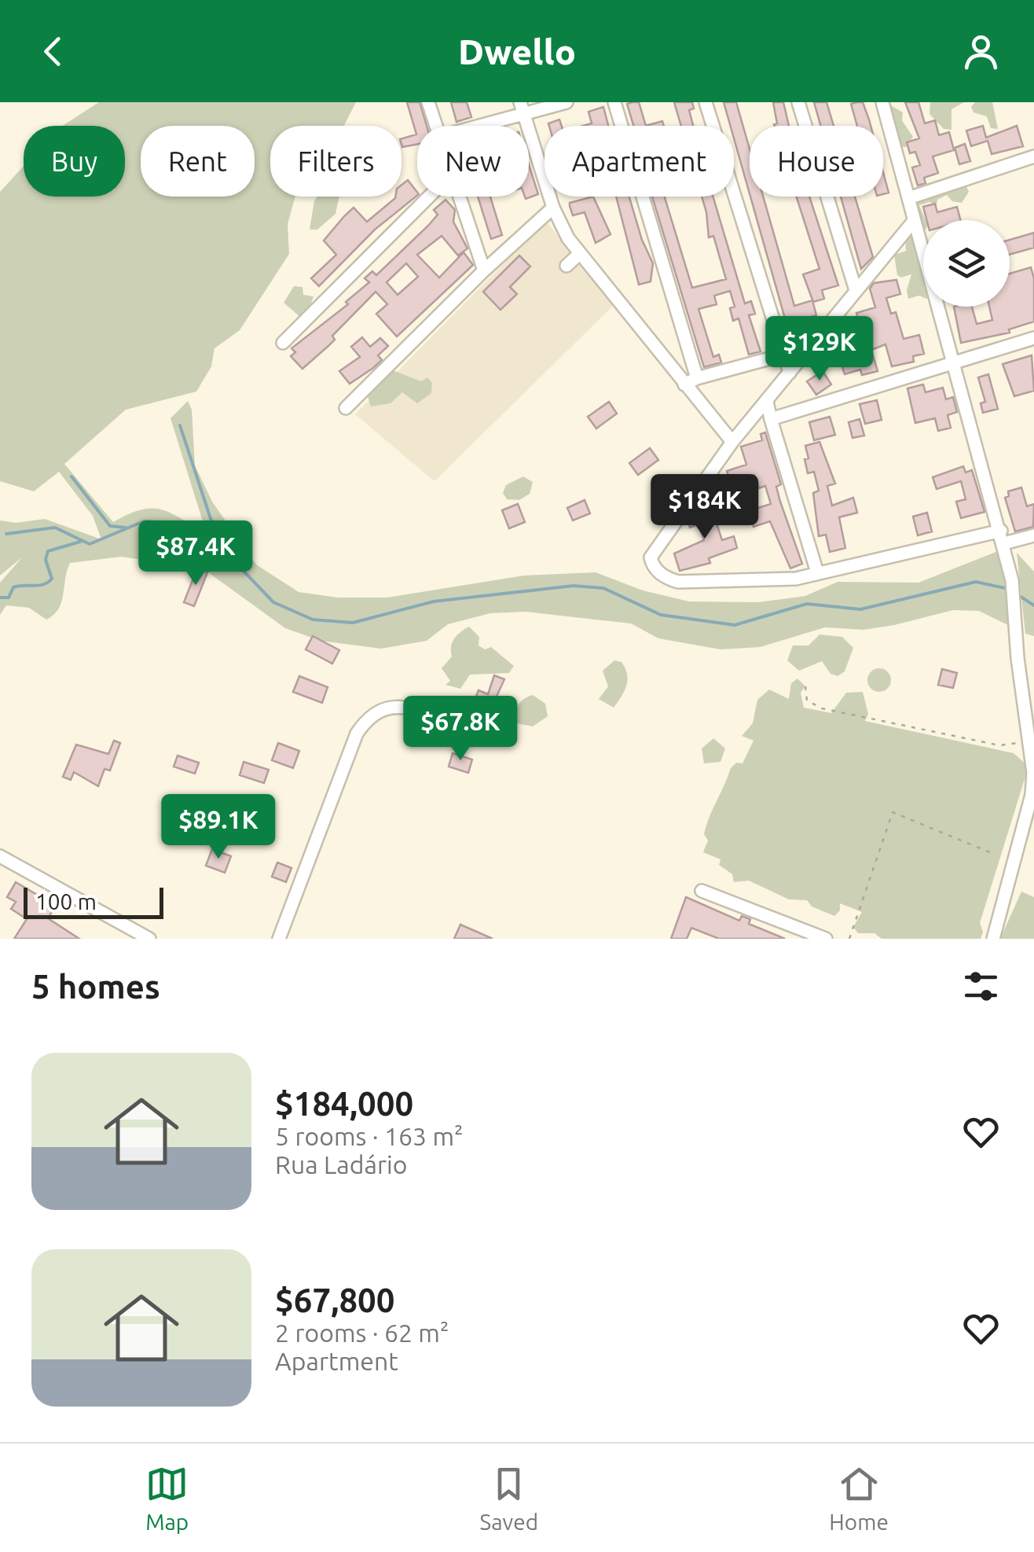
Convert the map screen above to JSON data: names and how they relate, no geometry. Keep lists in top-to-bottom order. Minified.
{"scale_bar":"100 m","page":{"header":"Dwello","chip":["Buy","Rent","Filters","New","Apartment","House"],"price":["$129K","$184K","$87.4K","$67.8K","$89.1K"],"scale":"100 m","heading":"5 homes","list":[{"name":"$184,000","note":"5 rooms · 163 m² · Rua Ladário"},{"name":"$67,800","note":"2 rooms · 62 m² · Apartment"}],"tabs":["Map","Saved","Home"]}}
